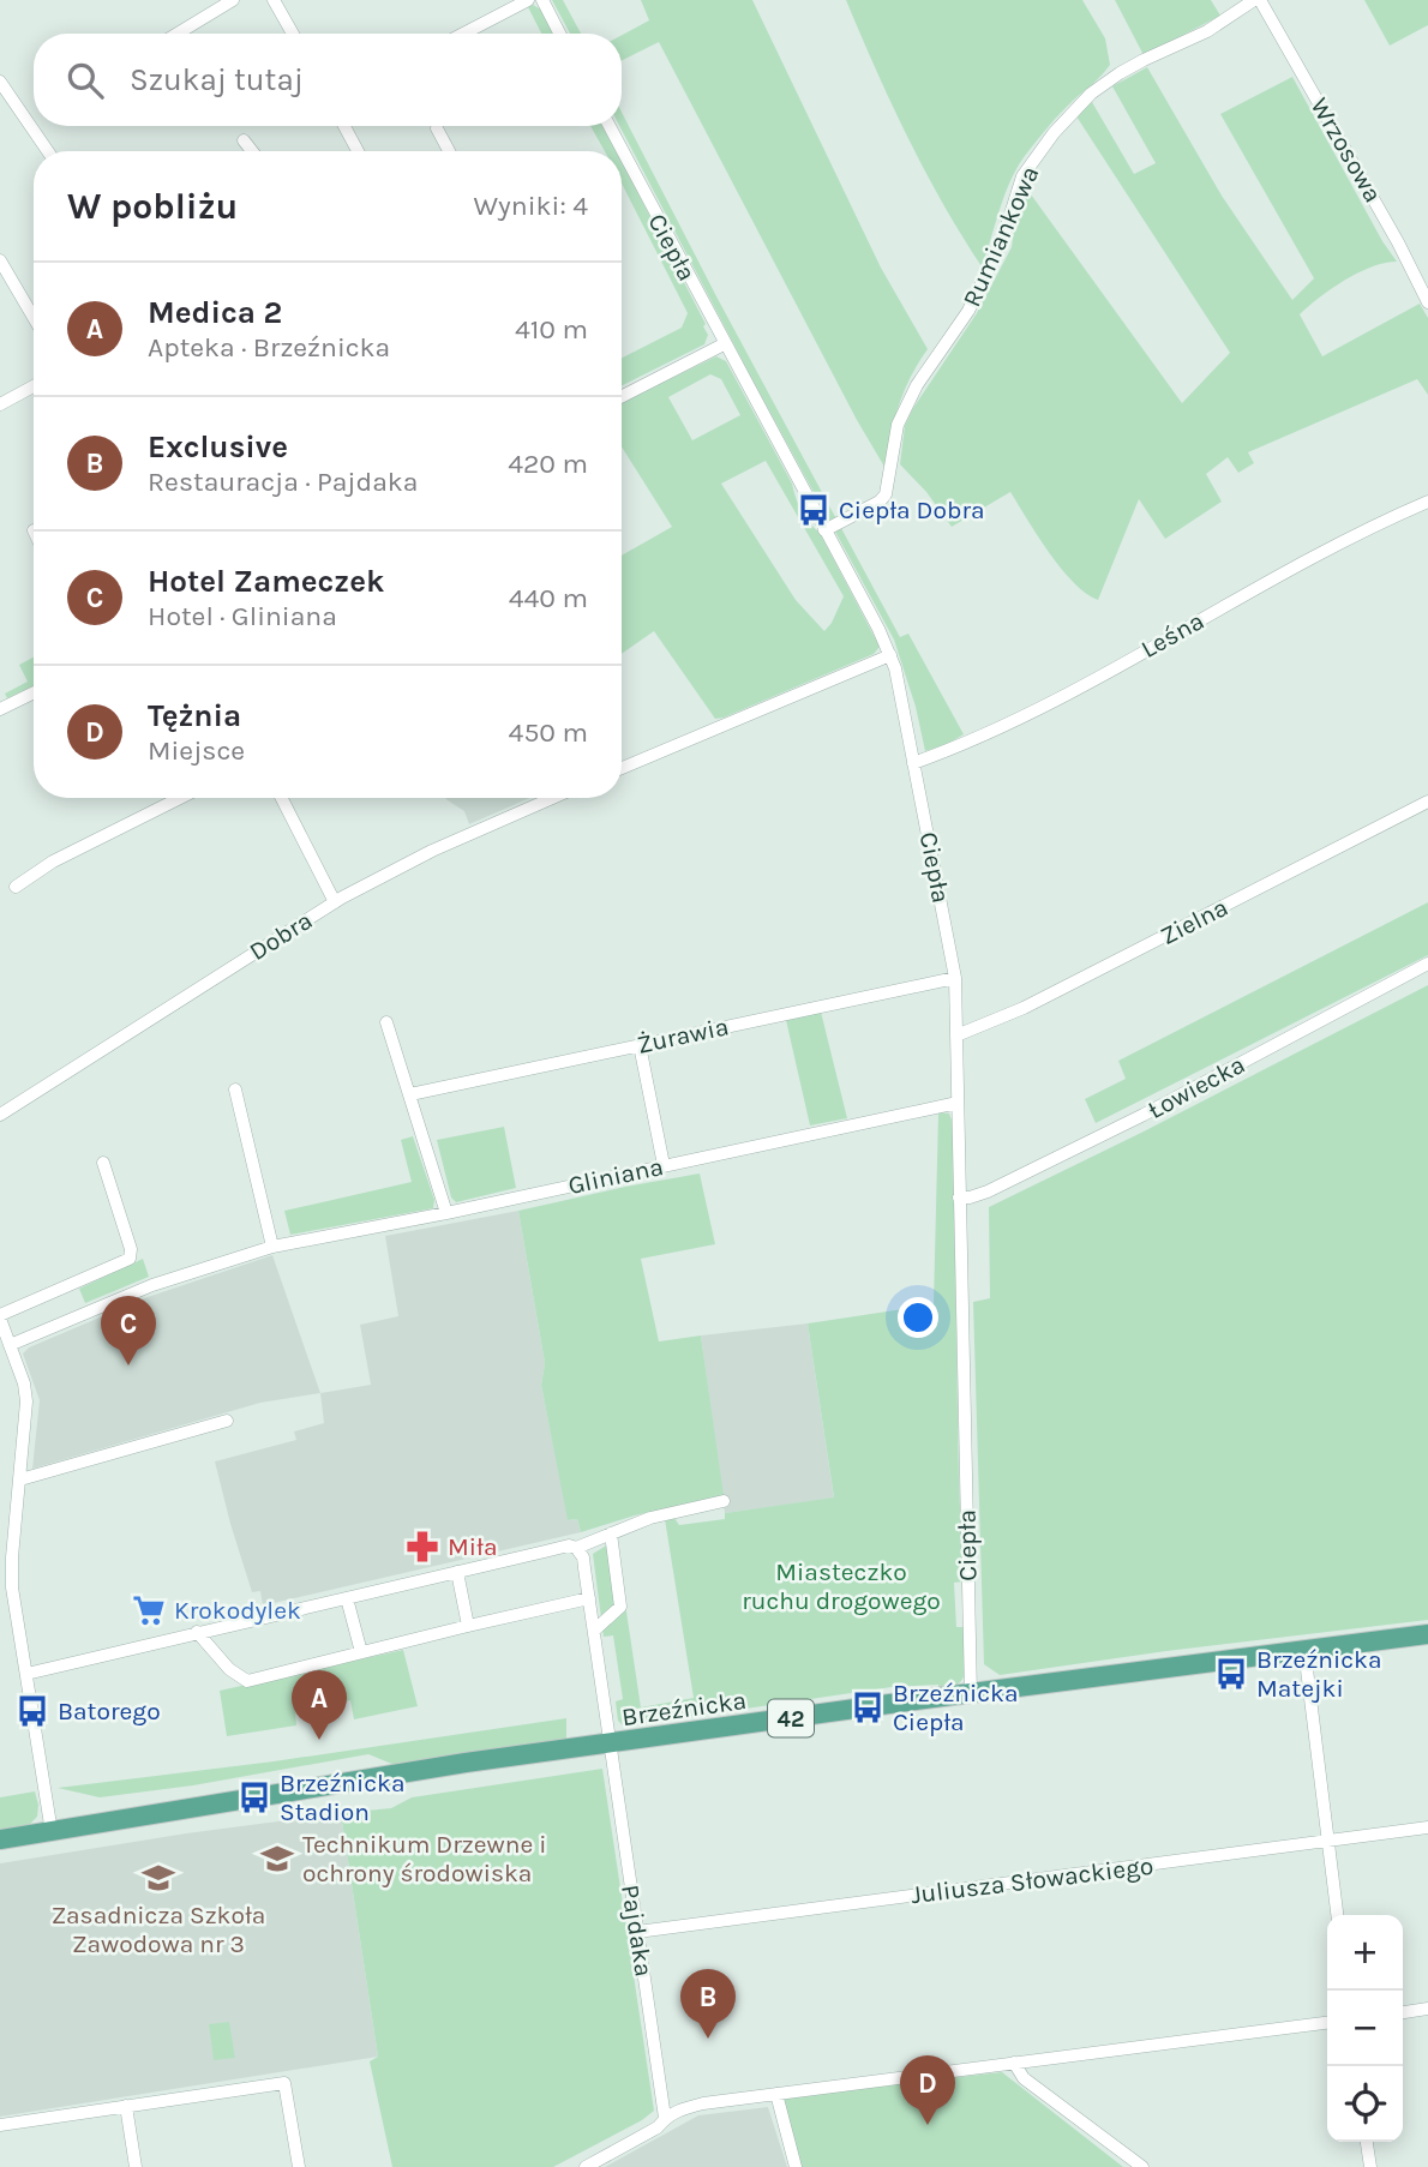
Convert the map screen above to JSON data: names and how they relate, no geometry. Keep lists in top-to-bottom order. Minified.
{"streets":{"main road":["Brzeźnicka","42"],"street":["Wrzosowa","Rumiankowa","Ciepła","Leśna","Zielna","Dobra","Żurawia","Łowiecka","Gliniana","Juliusza Słowackiego","Pajdaka"]},"crossings":[["Rumiankowa","Ciepła"],["Ciepła","Leśna"],["Ciepła","Zielna"],["Ciepła","Żurawia"],["Ciepła","Łowiecka"],["Ciepła","Gliniana"],["Ciepła","Brzeźnicka"],["Brzeźnicka","Pajdaka"],["Juliusza Słowackiego","Pajdaka"]],"parks":["Miasteczko ruchu drogowego"],"places":{"bus stop":["Ciepła Dobra","Brzeźnicka Matejki","Brzeźnicka Ciepła","Batorego","Brzeźnicka Stadion"],"pharmacy":["Miła"],"supermarket":["Krokodylek"],"school or university":["Technikum Drzewne i ochrony środowiska","Zasadnicza Szkoła Zawodowa nr 3"]},"page":{"search":"Szukaj tutaj","heading":["W pobliżu","Wyniki: 4"],"list":[{"mark":"A","name":"Medica 2","note":"Apteka · Brzeźnicka","value":"410 m"},{"mark":"B","name":"Exclusive","note":"Restauracja · Pajdaka","value":"420 m"},{"mark":"C","name":"Hotel Zameczek","note":"Hotel · Gliniana","value":"440 m"},{"mark":"D","name":"Tężnia","note":"Miejsce","value":"450 m"}],"pins":["C","A","B","D"],"map_buttons":["+","−"]}}
